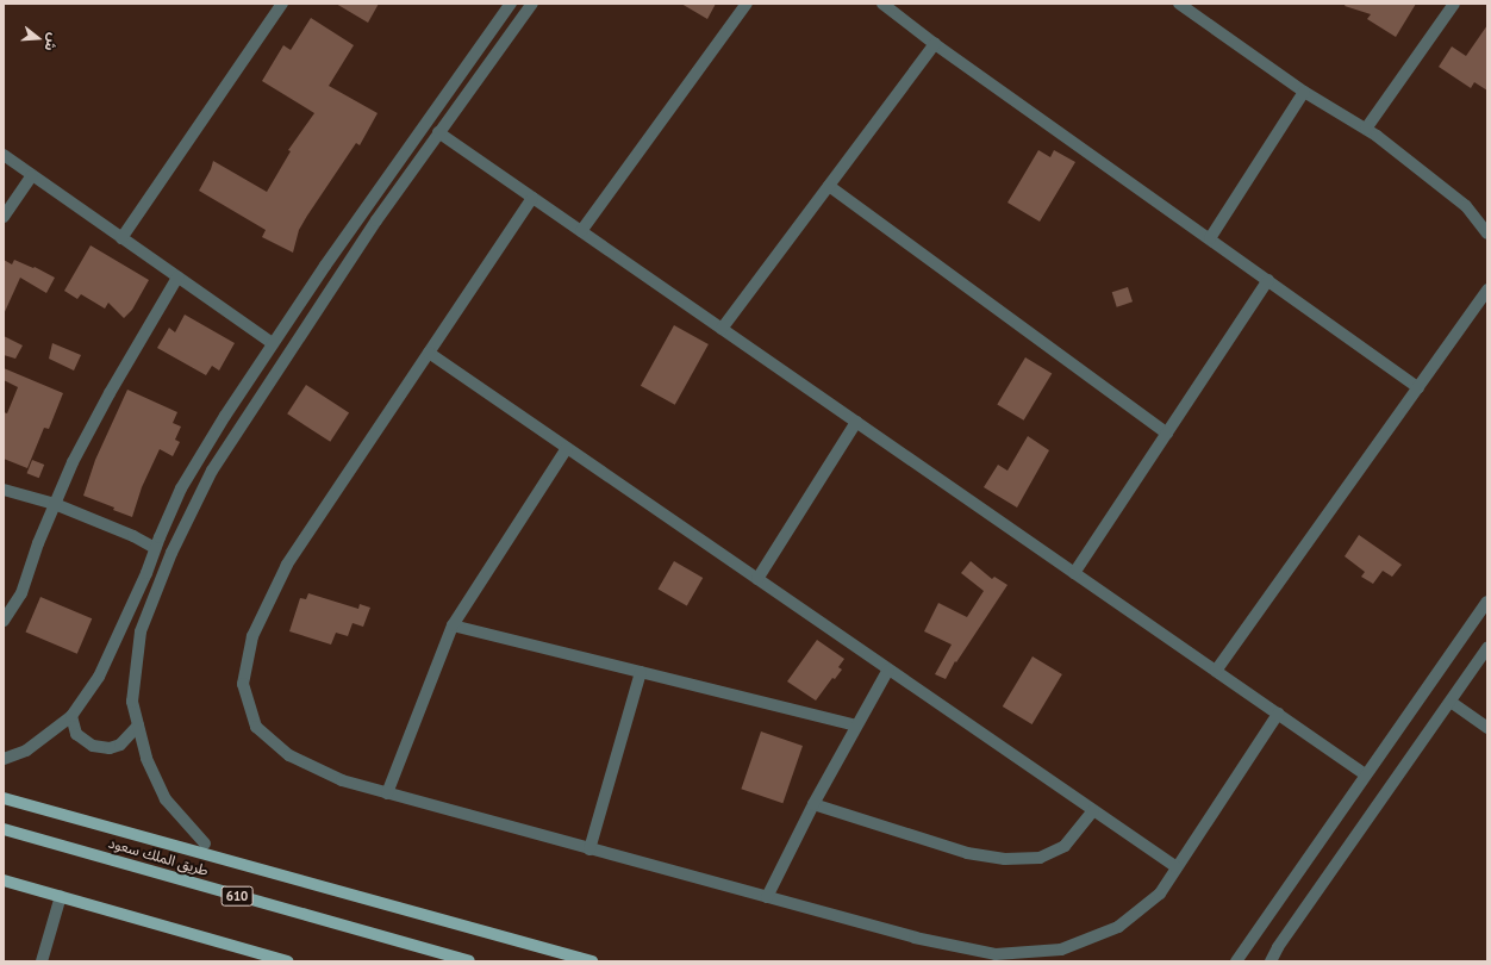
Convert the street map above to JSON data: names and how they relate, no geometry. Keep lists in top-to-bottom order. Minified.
{"streets":{"main road":["طريق الملك سعود","610"]},"north":"right"}
